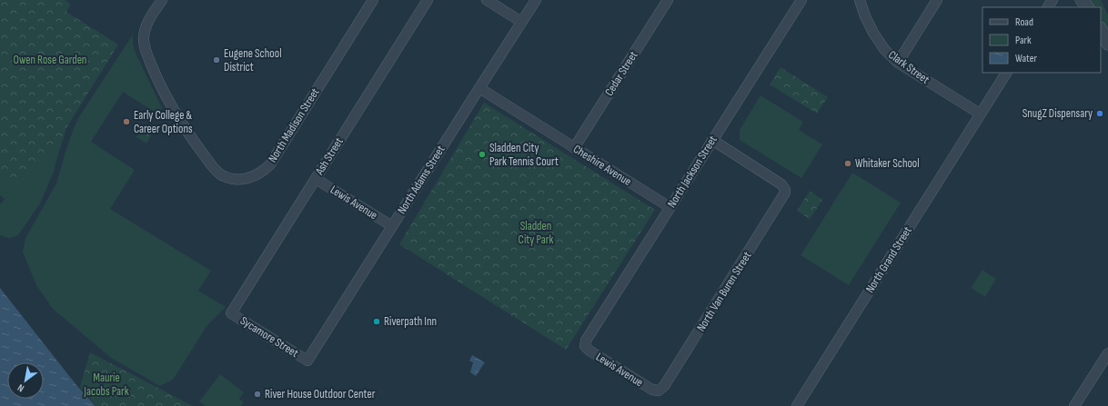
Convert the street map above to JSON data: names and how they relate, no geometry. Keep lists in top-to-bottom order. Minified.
{"streets":{"street":["Clark Street","Cedar Street","North Madison Street","Ash Street","Cheshire Avenue","North Jackson Street","North Adams Street","Lewis Avenue","North Grand Street","North Van Buren Street","Sycamore Street"]},"crossings":[["Clark Street","North Grand Street"],["Cedar Street","Cheshire Avenue"],["Ash Street","Lewis Avenue"],["Ash Street","Sycamore Street"],["Cheshire Avenue","North Jackson Street"],["Cheshire Avenue","North Adams Street"],["North Jackson Street","Lewis Avenue"],["North Jackson Street","North Van Buren Street"],["North Adams Street","Lewis Avenue"],["North Adams Street","Sycamore Street"],["Lewis Avenue","North Van Buren Street"]],"parks":["Owen Rose Garden","Sladden City Park","Maurie Jacobs Park"],"places":["Eugene School District","SnugZ Dispensary","Early College & Career Options","Sladden City Park Tennis Court","Whitaker School","Riverpath Inn","River House Outdoor Center"],"legend":["Road","Park","Water"],"north":"bottom left"}
